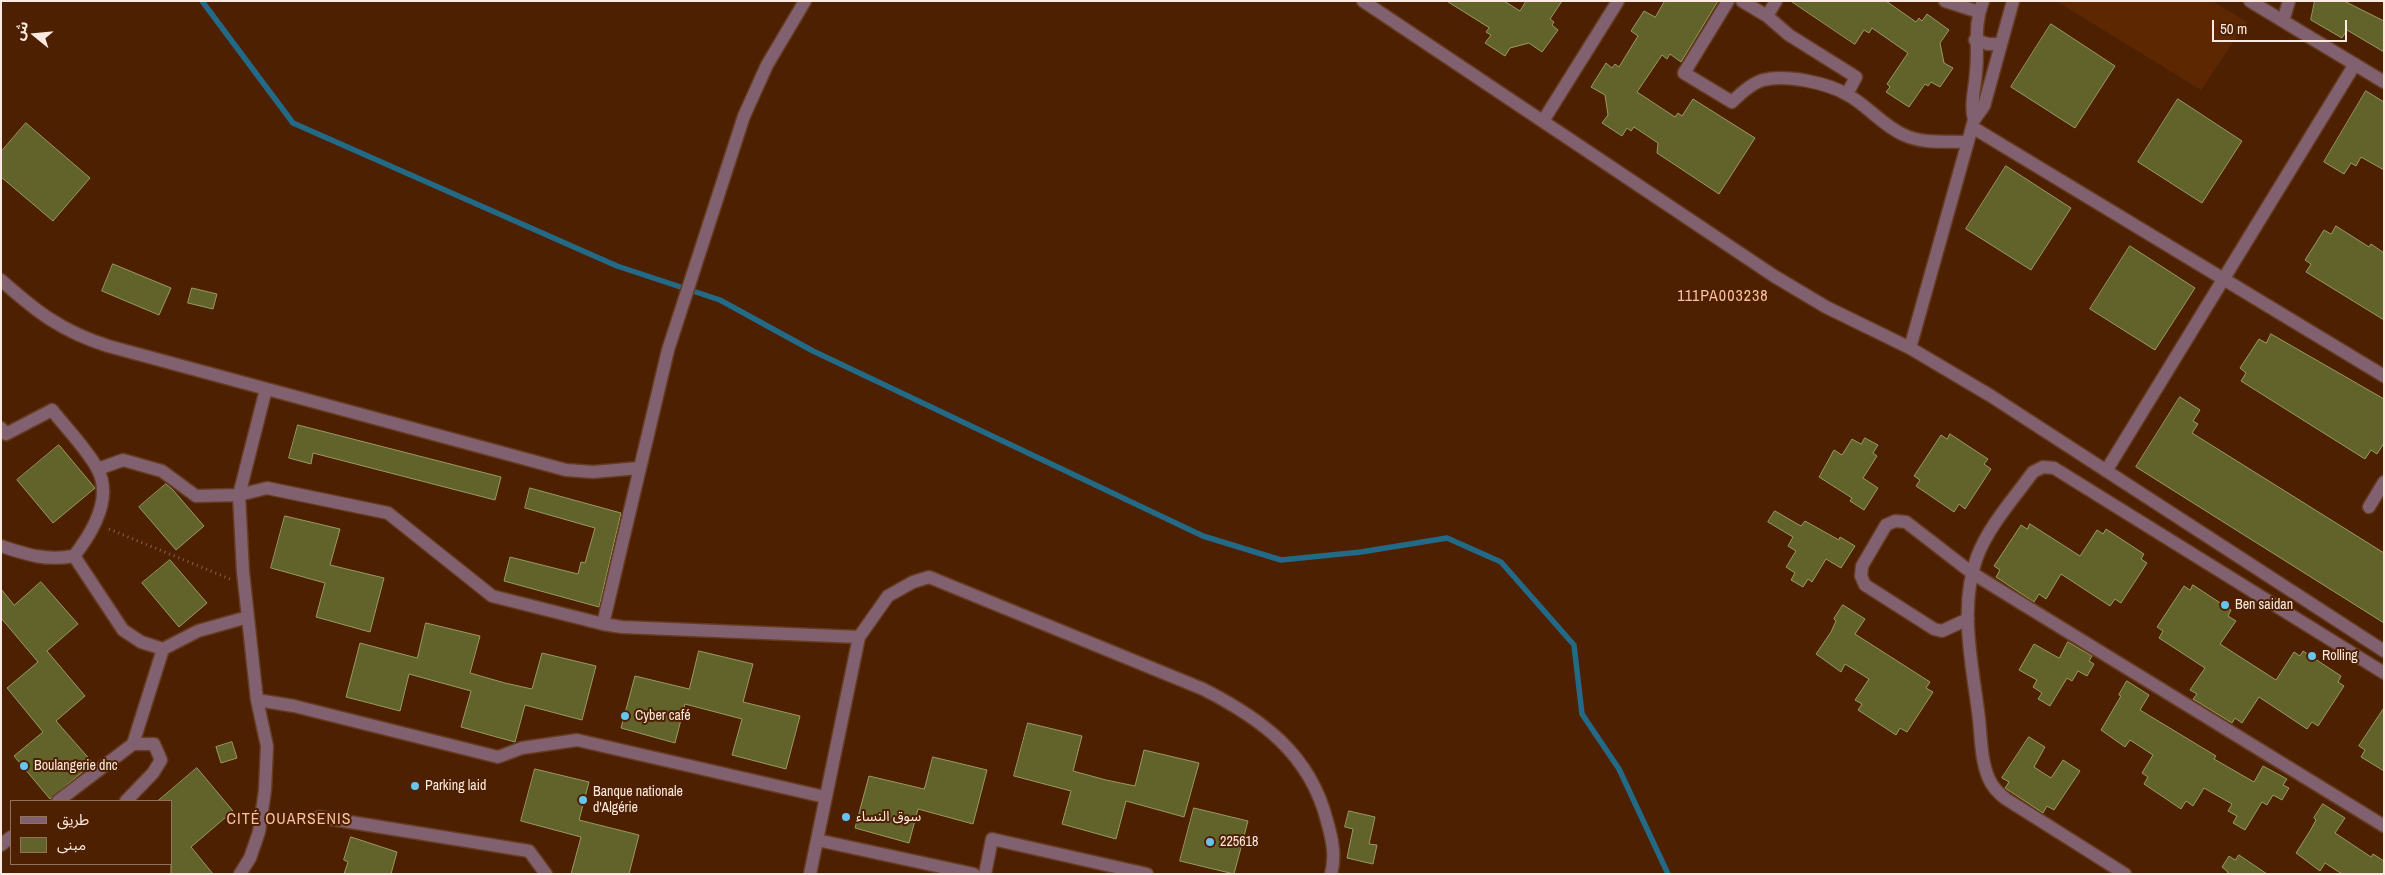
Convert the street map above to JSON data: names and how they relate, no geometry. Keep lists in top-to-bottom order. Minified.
{"districts":["111PA003238","CITÉ OUARSENIS"],"places":["Ben saidan","Rolling","Cyber café","Boulangerie dnc","Parking laid","Banque nationale d'Algérie","سوق النساء","225618"],"legend":["طريق","مبنى"],"scale_bar":"50 m","north":"left"}
